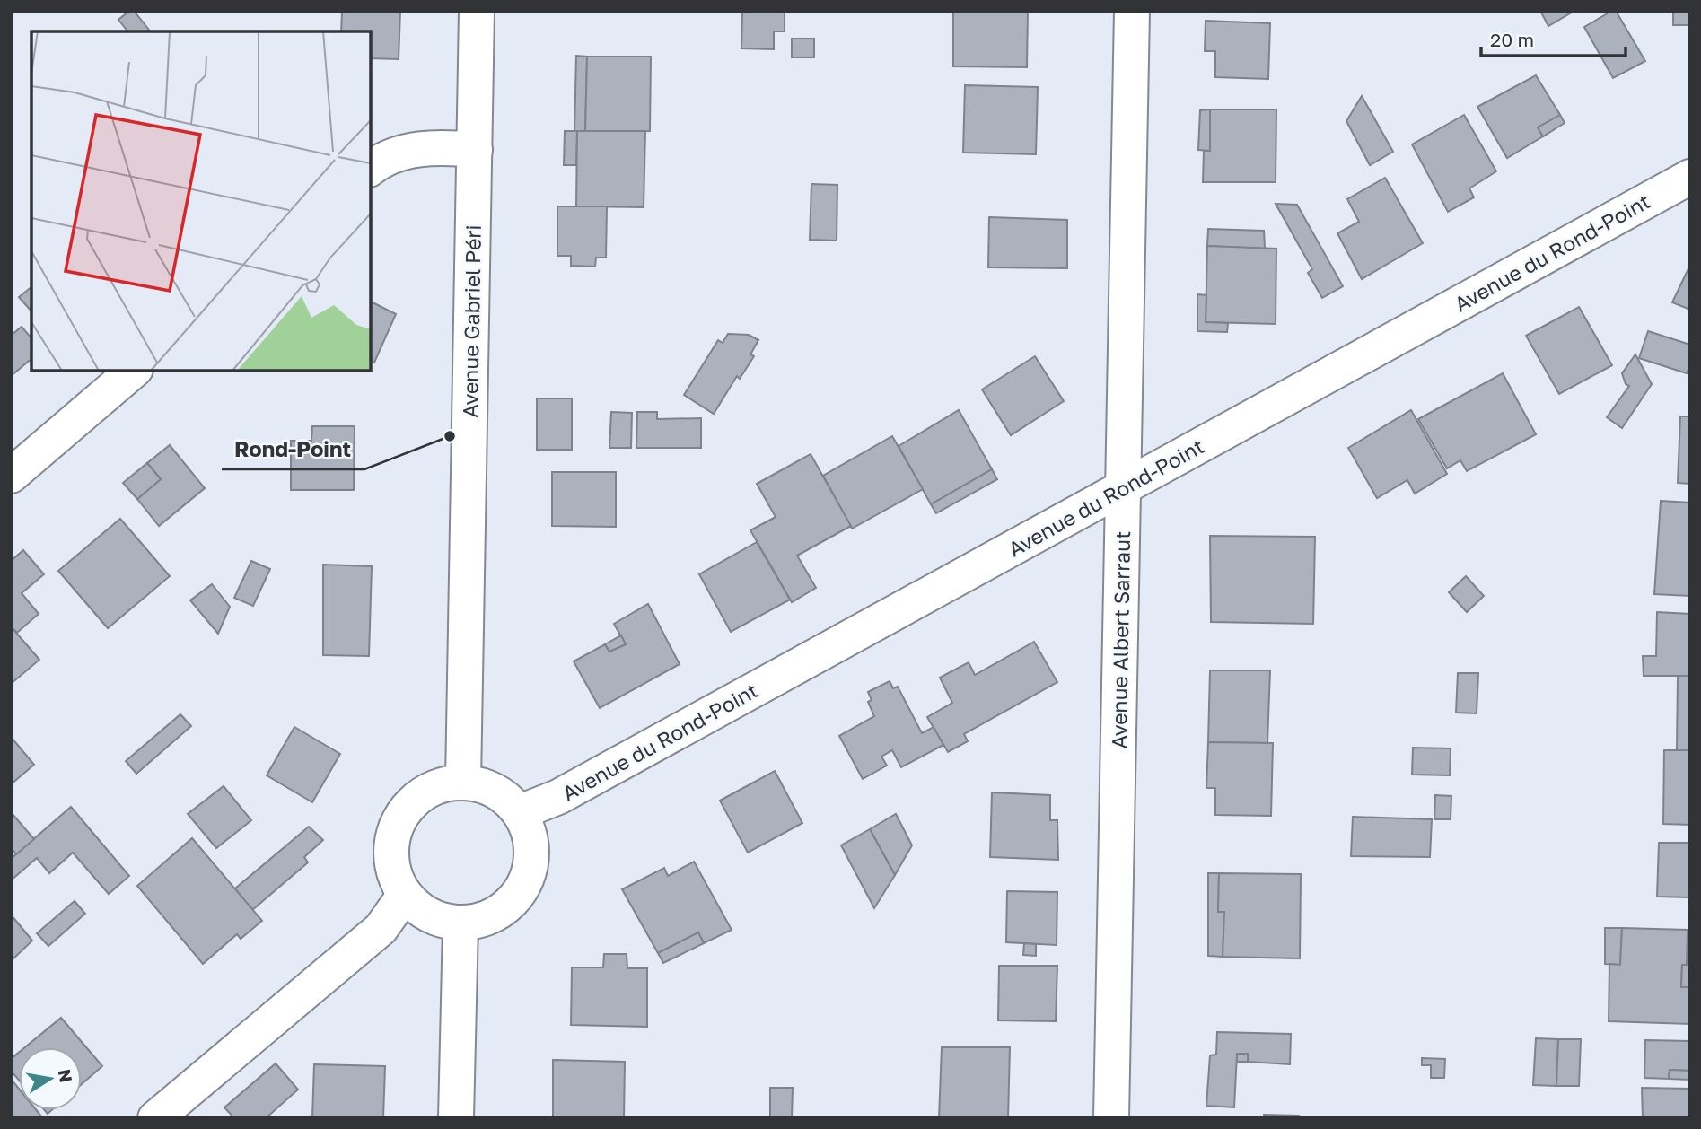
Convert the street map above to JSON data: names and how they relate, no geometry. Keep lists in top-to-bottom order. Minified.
{"streets":{"street":["Avenue du Rond-Point","Avenue Gabriel Péri","Avenue Albert Sarraut"]},"crossings":[["Avenue du Rond-Point","Avenue Gabriel Péri"],["Avenue du Rond-Point","Avenue Albert Sarraut"]],"places":["Rond-Point"],"scale_bar":"20 m","north":"right"}
